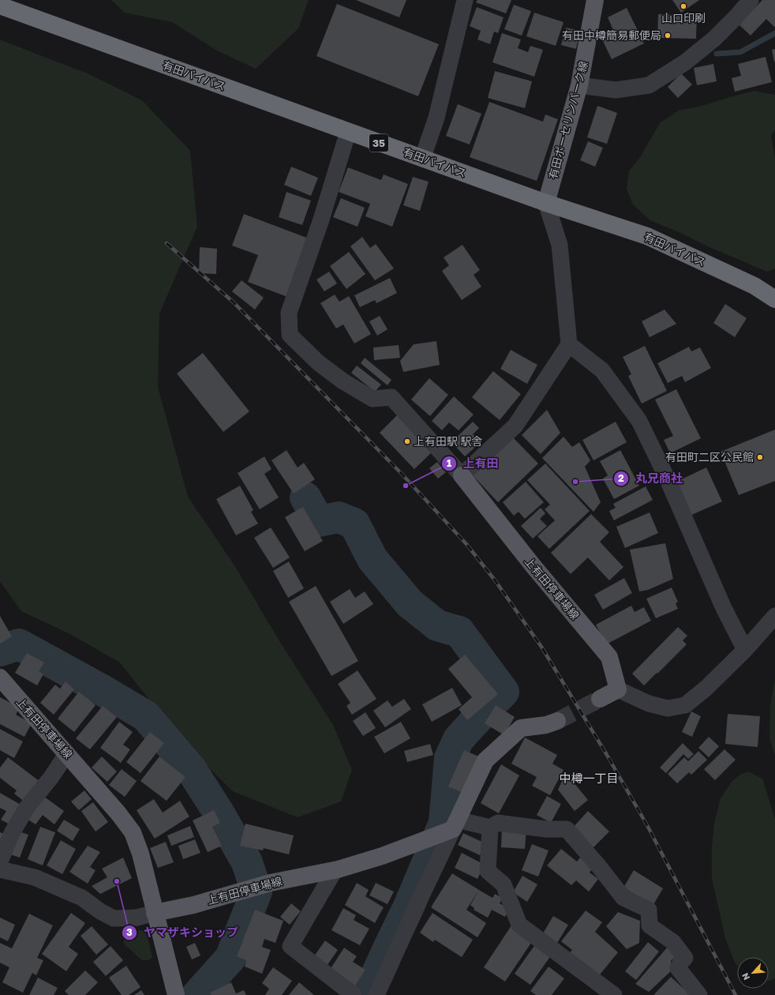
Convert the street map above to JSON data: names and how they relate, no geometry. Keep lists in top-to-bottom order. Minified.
{"streets":{"highway":["有田バイパス","35"],"main road":["有田ポーセリンパーク線","上有田停車場線"]},"crossings":[["有田バイパス","有田ポーセリンパーク線"]],"districts":["中樽一丁目"],"places":["山口印刷","有田中樽簡易郵便局","上有田駅 駅舎","有田町二区公民館","丸兄商社","上有田","ヤマザキショップ"],"north":"bottom left"}
